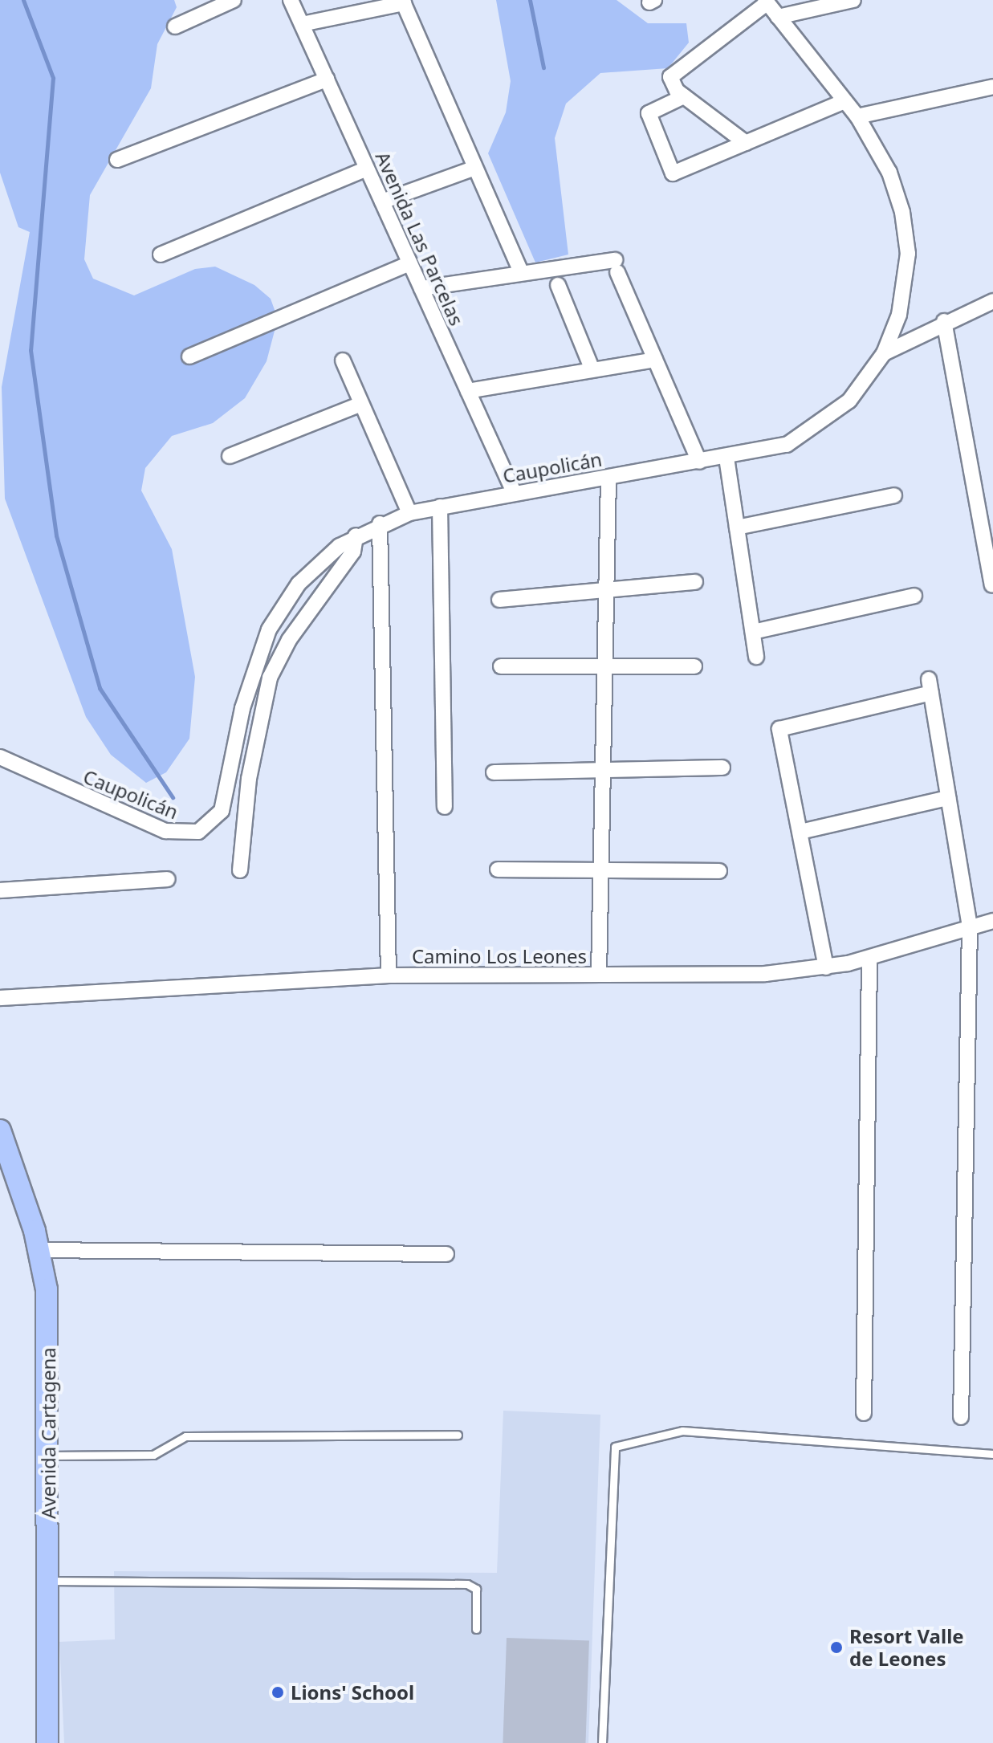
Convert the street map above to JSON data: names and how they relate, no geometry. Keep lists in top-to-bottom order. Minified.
{"streets":{"main road":["Avenida Cartagena"],"street":["Avenida Las Parcelas","Caupolicán","Camino Los Leones"]},"crossings":[["Avenida Las Parcelas","Caupolicán"]],"places":["Resort Valle de Leones","Lions' School"]}
